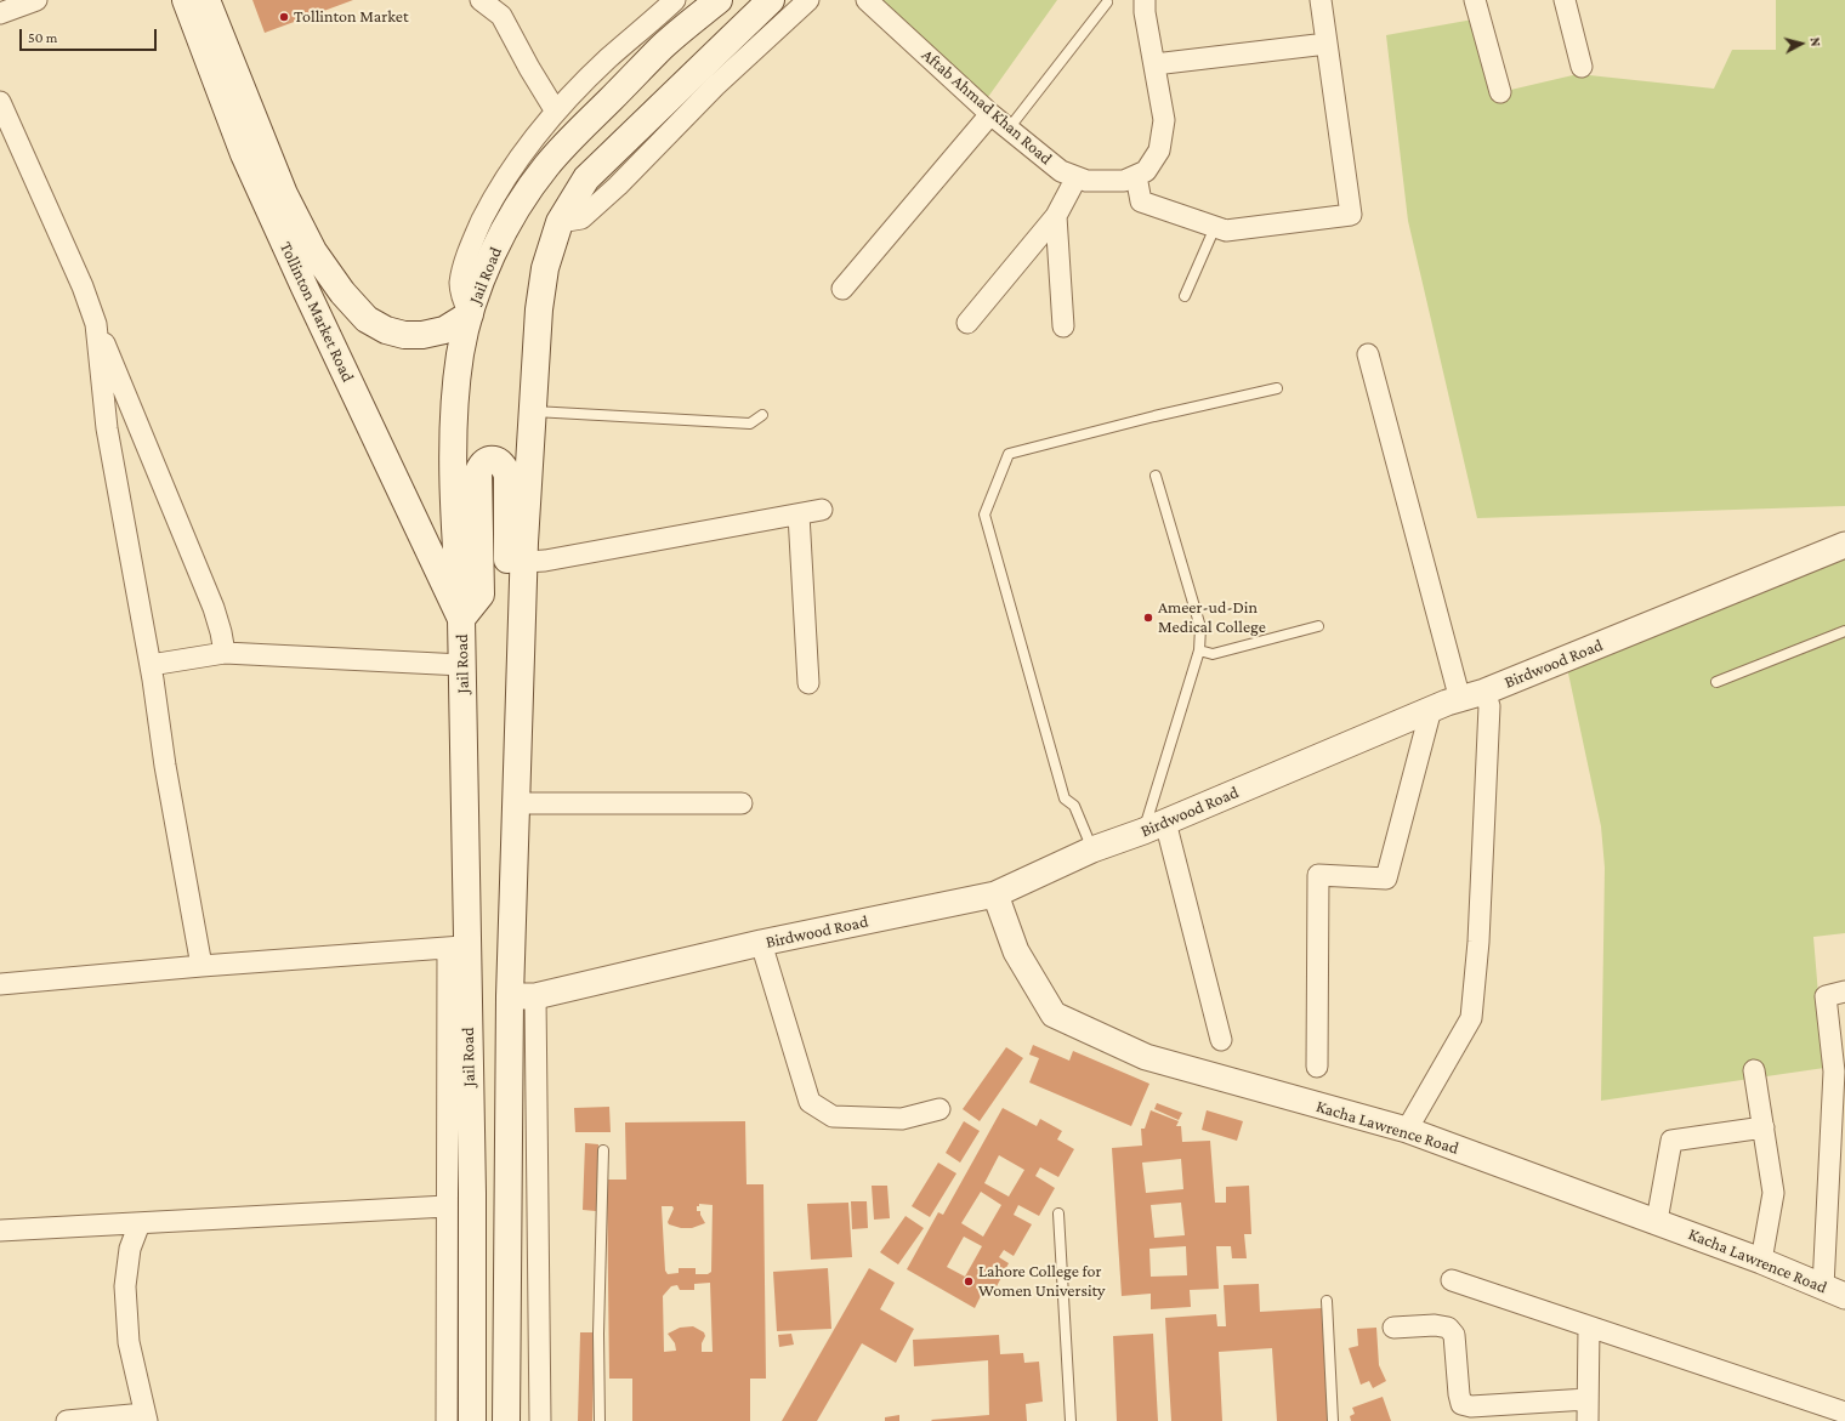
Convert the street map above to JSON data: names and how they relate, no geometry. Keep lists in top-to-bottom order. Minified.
{"streets":{"main road":["Jail Road","Tollinton Market Road"],"street":["Aftab Ahmad Khan Road","Birdwood Road","Kacha Lawrence Road"]},"crossings":[["Jail Road","Tollinton Market Road"],["Birdwood Road","Kacha Lawrence Road"]],"places":["Tollinton Market","Ameer-ud-Din Medical College","Lahore College for Women University"],"scale_bar":"50 m","north":"right"}
